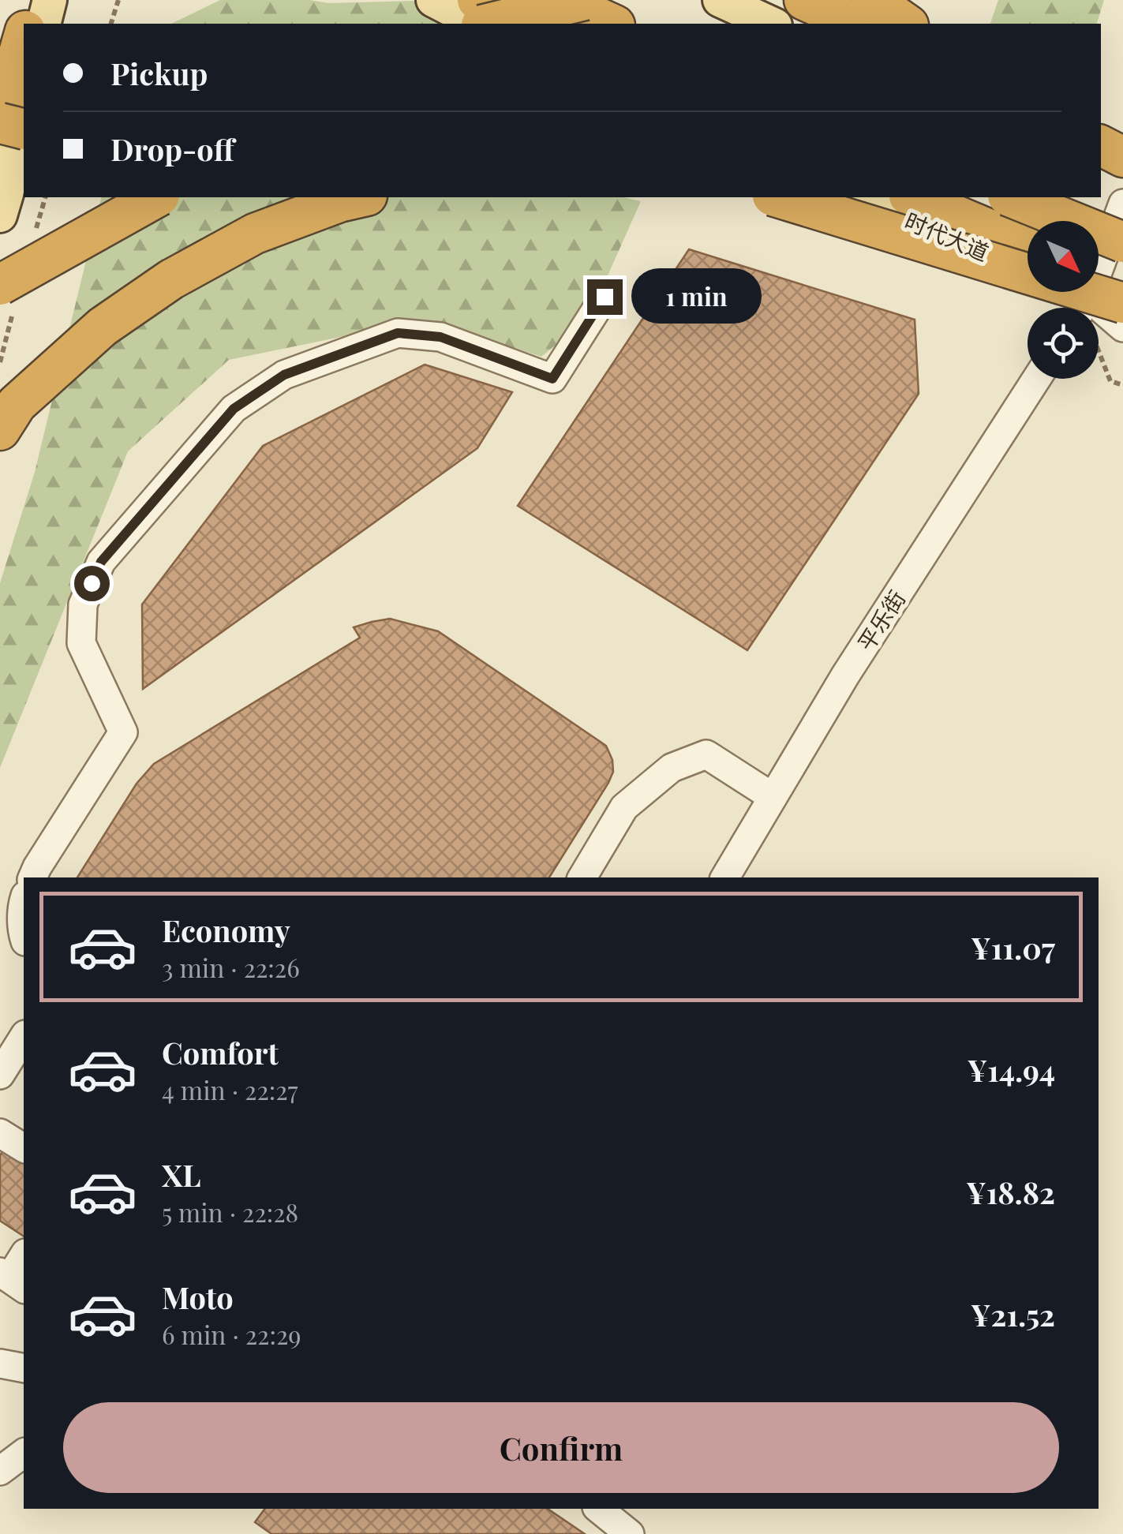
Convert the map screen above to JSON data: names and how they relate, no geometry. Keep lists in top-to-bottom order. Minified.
{"streets":{"main road":["时代大道"],"street":["平乐街"]},"north":"bottom right","page":{"banner":["Pickup","Drop-off"],"bubble":"1 min","list":[{"name":"Economy","note":"3 min · 22:26","value":"¥11.07"},{"name":"Comfort","note":"4 min · 22:27","value":"¥14.94"},{"name":"XL","note":"5 min · 22:28","value":"¥18.82"},{"name":"Moto","note":"6 min · 22:29","value":"¥21.52"}],"buttons":"Confirm"}}
